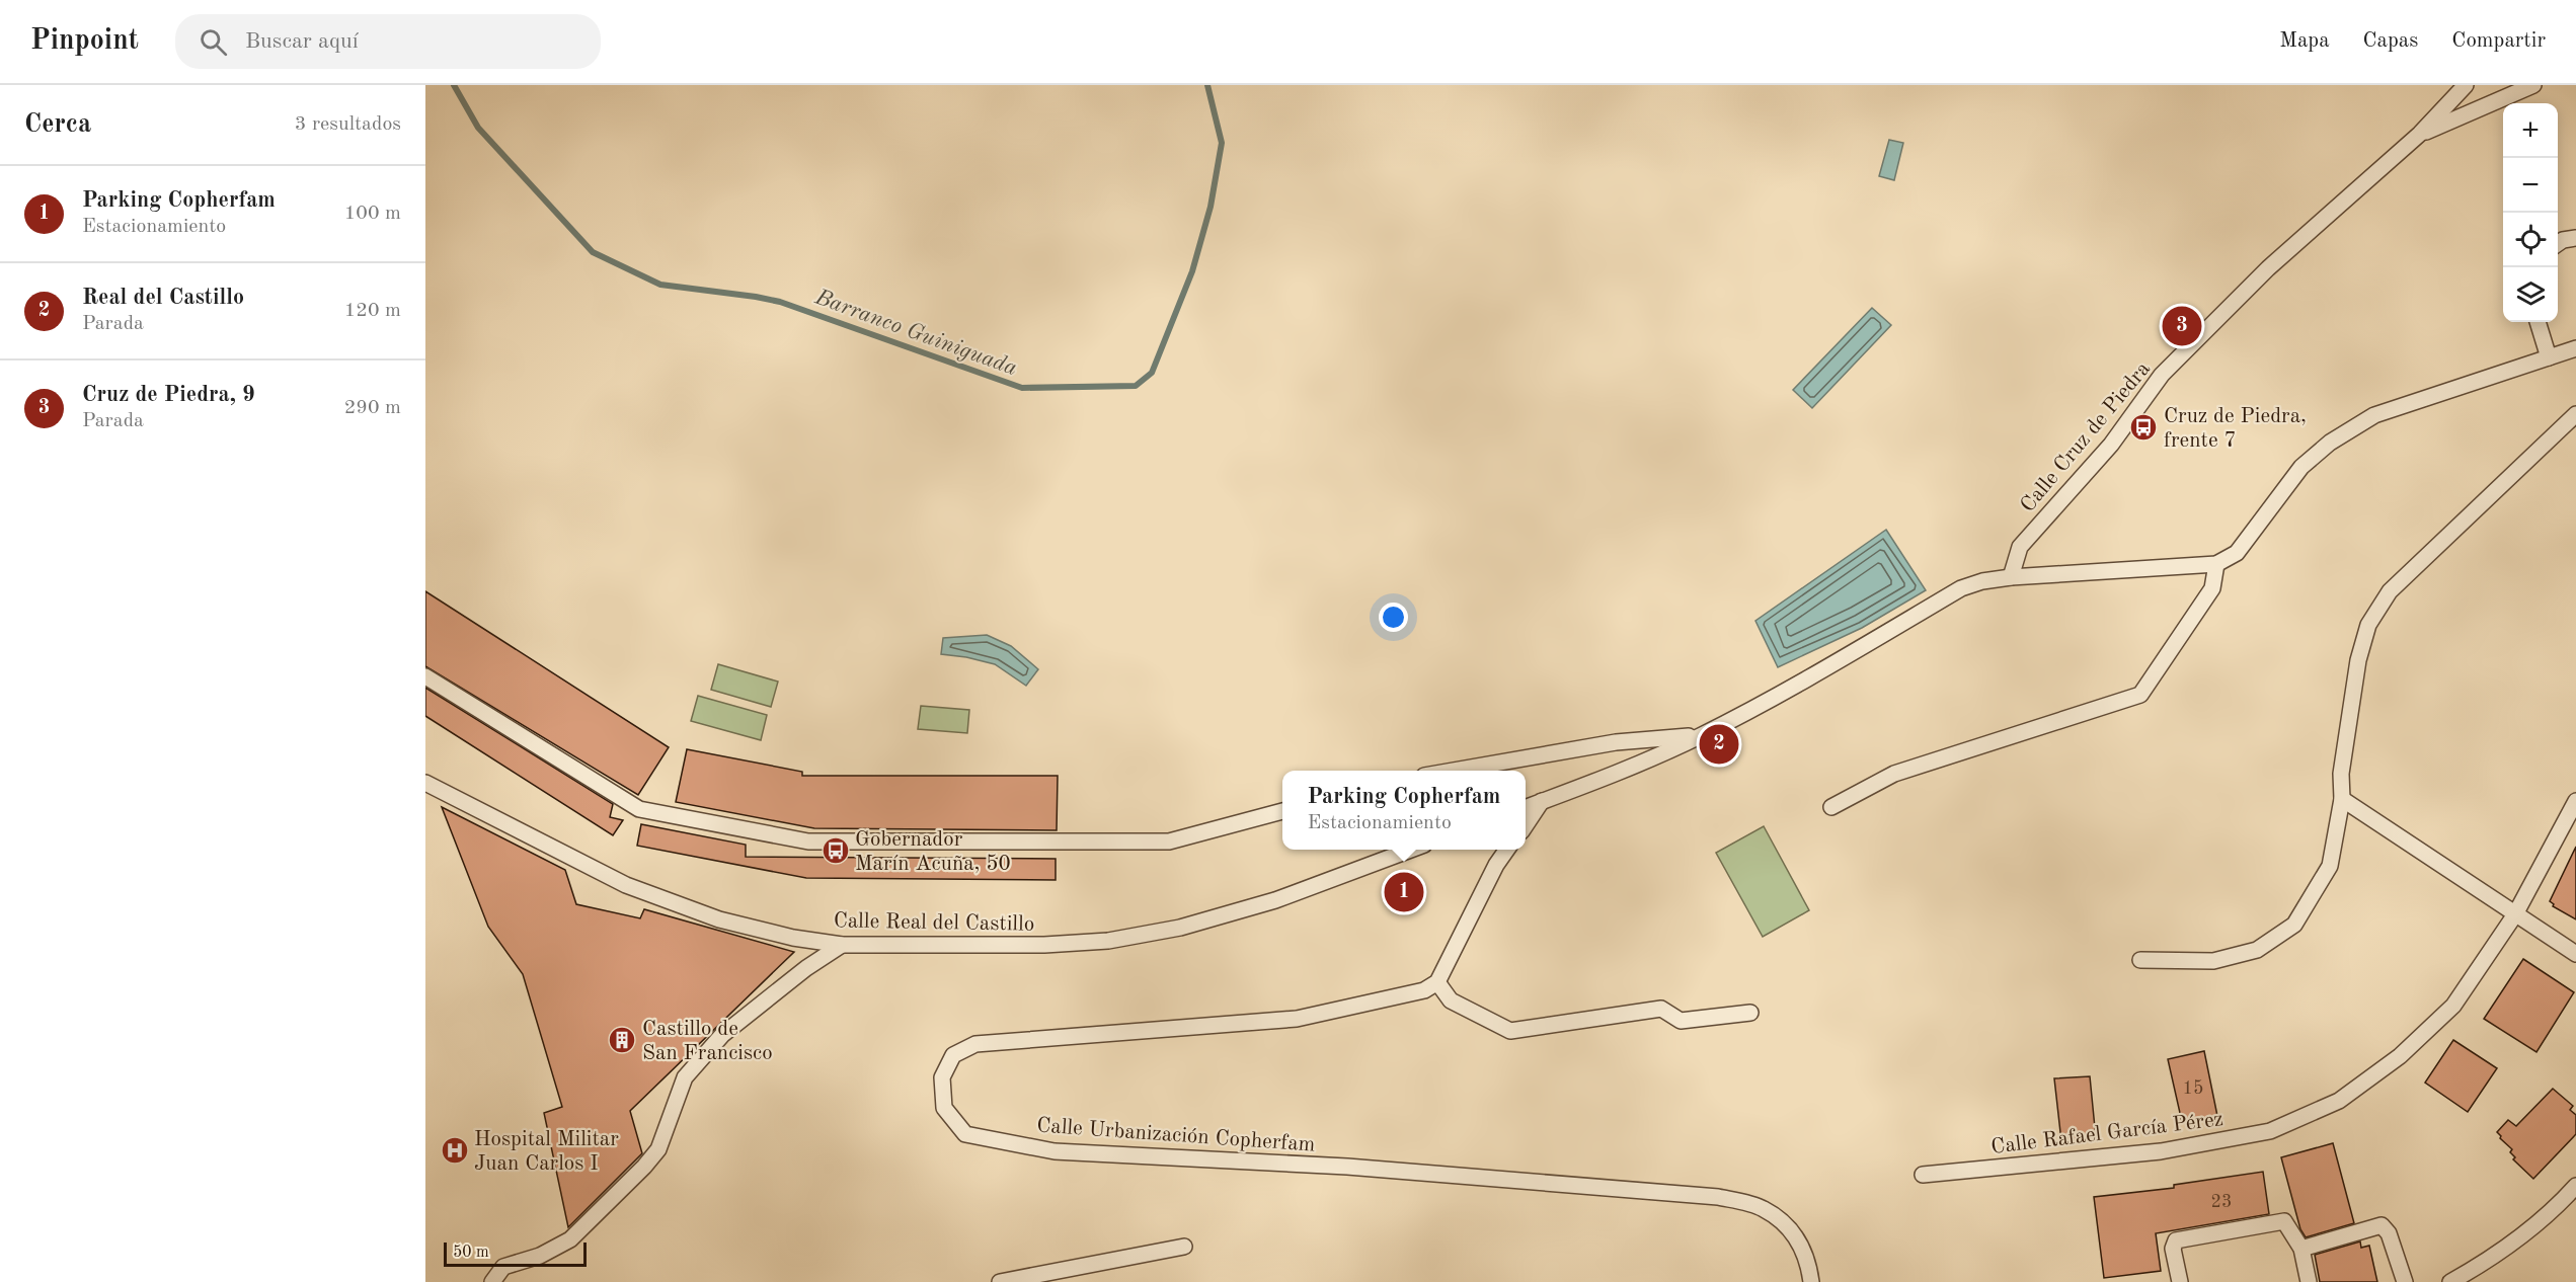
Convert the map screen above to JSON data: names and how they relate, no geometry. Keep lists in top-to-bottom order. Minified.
{"streets":{"street":["Calle Cruz de Piedra","Calle Real del Castillo","Calle Rafael García Pérez","Calle Urbanización Copherfam"]},"water":["Barranco Guiniguada"],"places":{"bus stop":["Cruz de Piedra, frente 7","Gobernador Marín Acuña, 50"],"building":["Castillo de San Francisco"],"hospital":["Hospital Militar Juan Carlos I"]},"house_numbers":["15","23"],"scale_bar":"50 m","page":{"header":"Pinpoint","search":"Buscar aquí","nav":["Mapa","Capas","Compartir"],"heading":["Cerca","3 resultados"],"map_buttons":["+","−"],"list":[{"mark":"1","name":"Parking Copherfam","note":"Estacionamiento","value":"100 m"},{"mark":"2","name":"Real del Castillo","note":"Parada","value":"120 m"},{"mark":"3","name":"Cruz de Piedra, 9","note":"Parada","value":"290 m"}],"pins":["3","2","1"],"popup":["Parking Copherfam","Estacionamiento"],"scale":"50 m"}}
